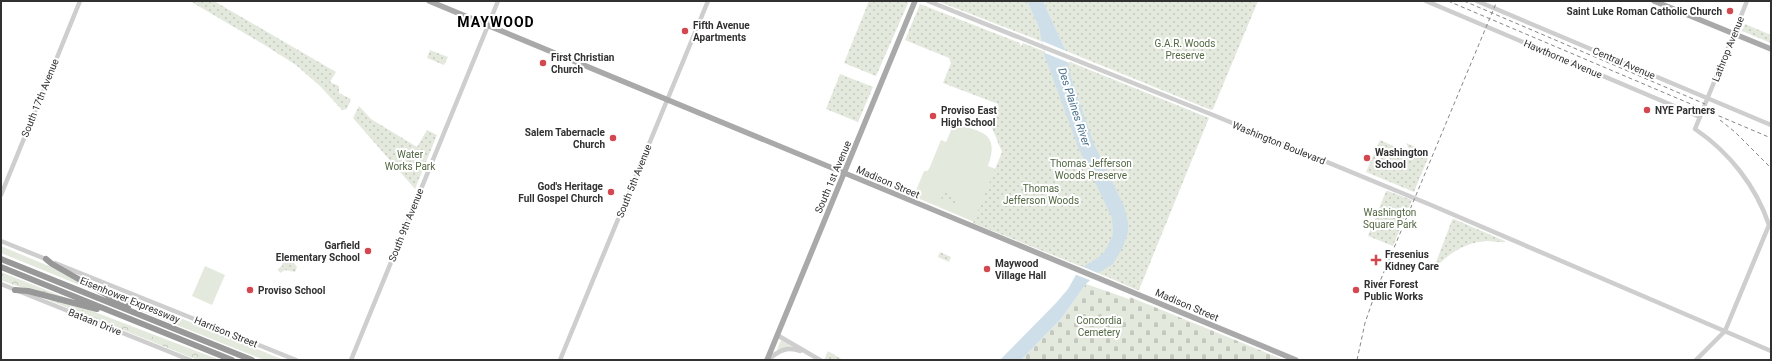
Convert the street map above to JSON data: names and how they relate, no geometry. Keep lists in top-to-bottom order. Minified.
{"streets":{"highway":["Eisenhower Expressway"],"main road":["South 1st Avenue","Madison Street"],"street":["Lathrop Avenue","Hawthorne Avenue","Central Avenue","South 17th Avenue","Washington Boulevard","South 5th Avenue","South 9th Avenue","Bataan Drive","Harrison Street"]},"crossings":[["Lathrop Avenue","Hawthorne Avenue"],["Lathrop Avenue","Central Avenue"],["Lathrop Avenue","Washington Boulevard"],["South 1st Avenue","Madison Street"],["South 5th Avenue","Madison Street"],["Madison Street","South 9th Avenue"]],"districts":["MAYWOOD"],"water":["Des Plaines River"],"parks":["G.A.R. Woods Preserve","Water Works Park","Thomas Jefferson Woods Preserve","Thomas Jefferson Woods","Washington Square Park","Concordia Cemetery"],"places":{"other":["Saint Luke Roman Catholic Church","Fifth Avenue Apartments","First Christian Church","NYE Partners","Proviso East High School","Salem Tabernacle Church","Washington School","God's Heritage Full Gospel Church","Garfield Elementary School","Maywood Village Hall","Proviso School","River Forest Public Works"],"health":["Fresenius Kidney Care"]}}
